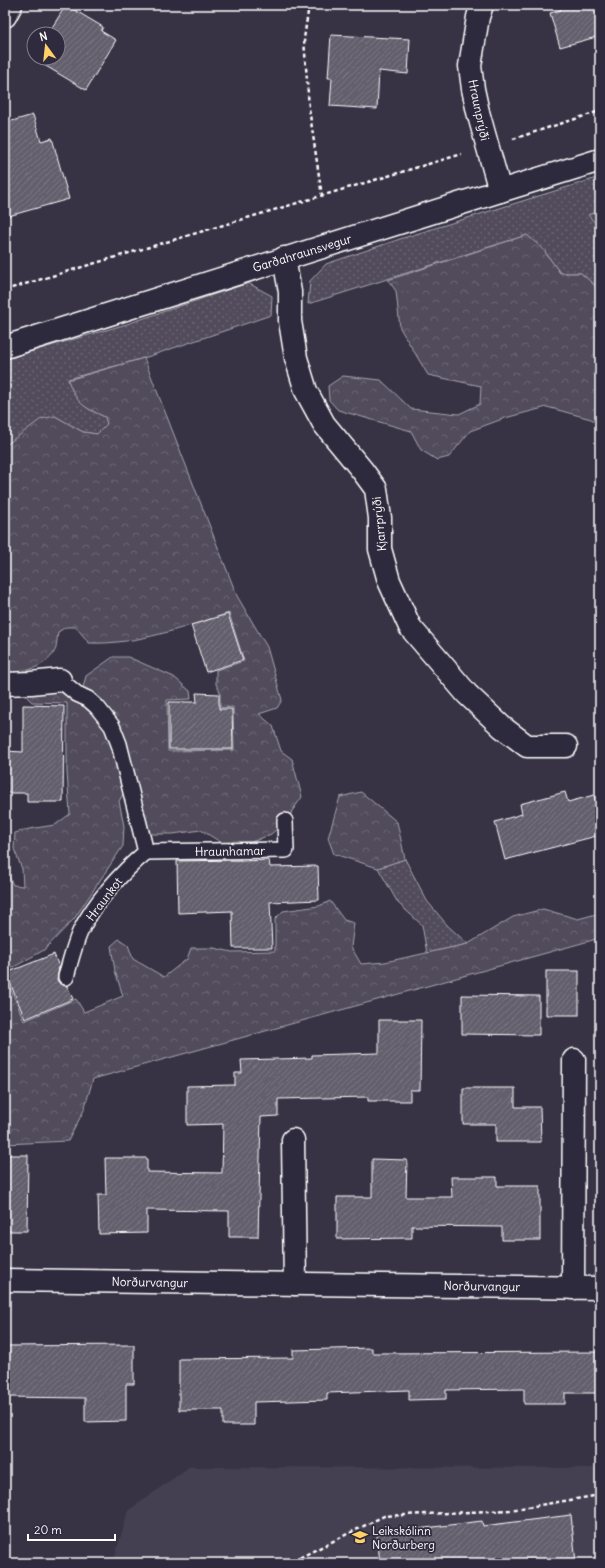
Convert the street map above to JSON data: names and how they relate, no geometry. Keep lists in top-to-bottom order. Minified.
{"streets":{"street":["Hraunprýði","Garðahraunsvegur","Kjarrprýði","Norðurvangur"],"lane":["Hraunhamar","Hraunkot"]},"crossings":[["Hraunprýði","Garðahraunsvegur"],["Garðahraunsvegur","Kjarrprýði"],["Hraunhamar","Hraunkot"]],"places":{"school or university":["Leikskólinn Norðurberg"]},"scale_bar":"20 m","north":"top"}
